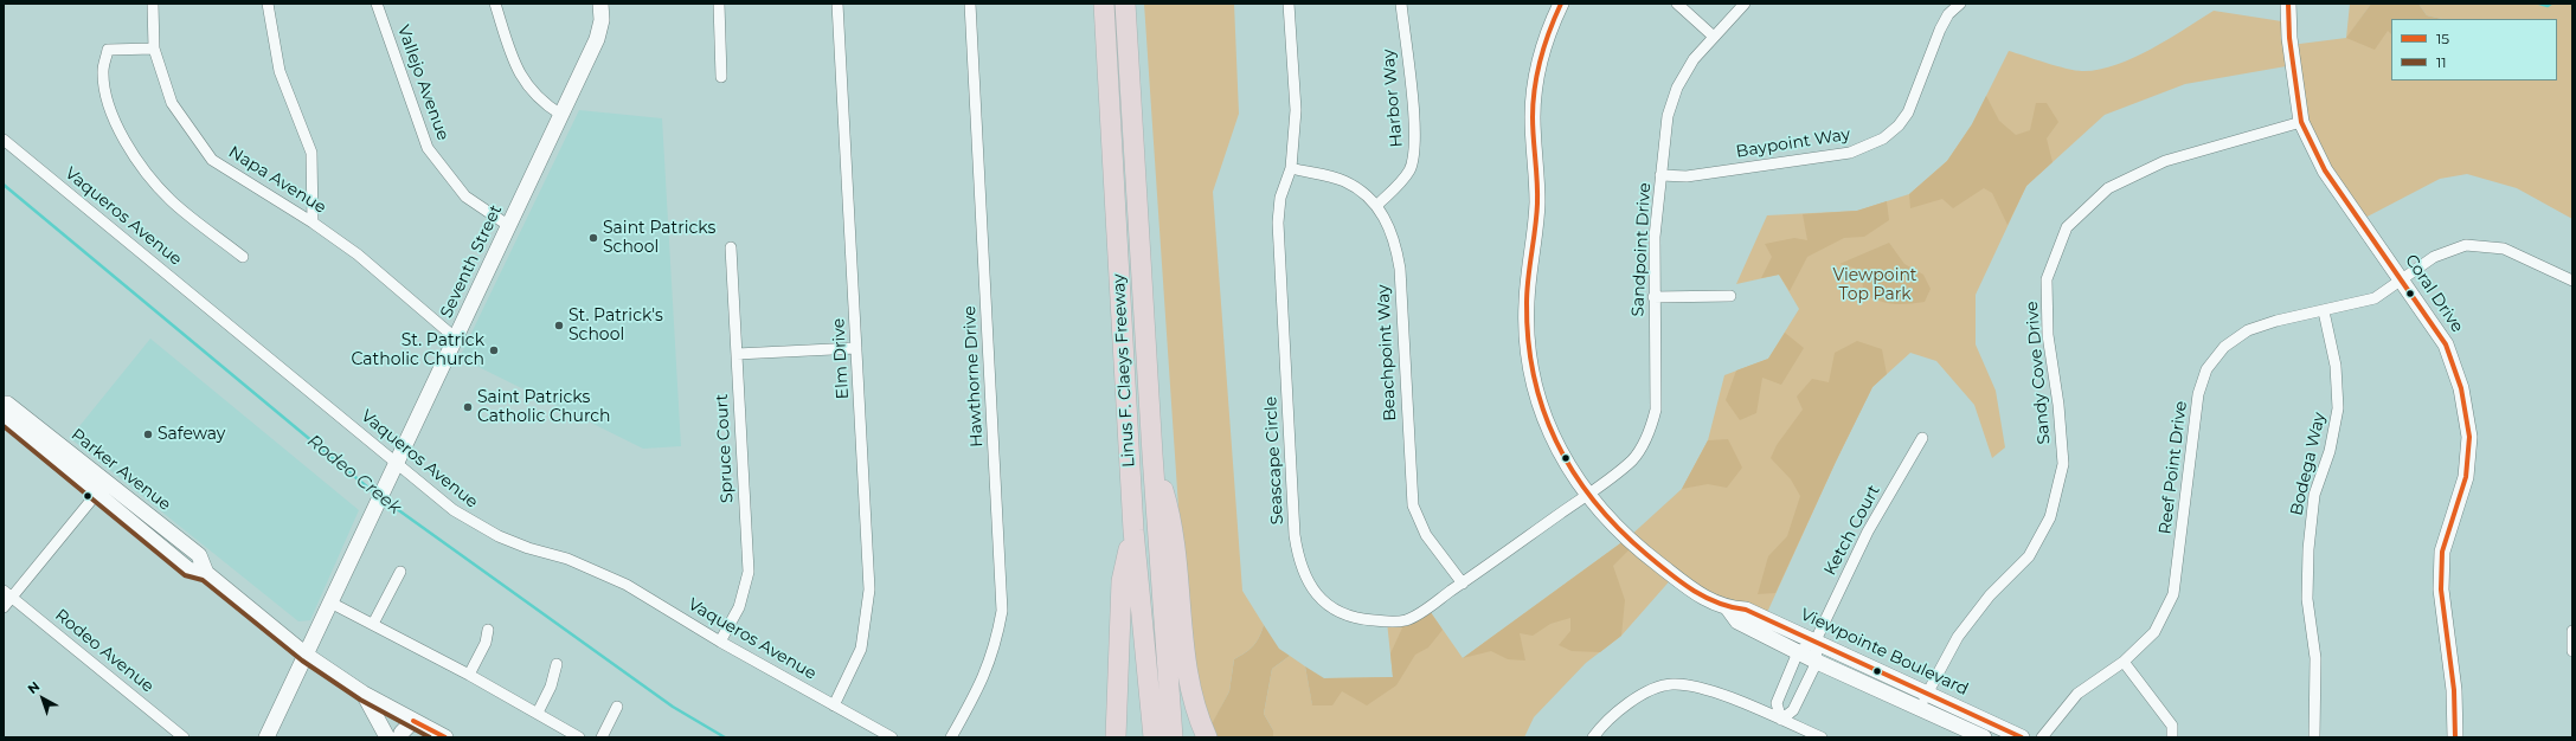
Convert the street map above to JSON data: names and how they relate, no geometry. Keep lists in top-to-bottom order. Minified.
{"streets":{"highway":["Linus F. Claeys Freeway"],"street":["Vallejo Avenue","Harbor Way","Baypoint Way","Napa Avenue","Vaqueros Avenue","Sandpoint Drive","Seventh Street","Coral Drive","Beachpoint Way","Elm Drive","Sandy Cove Drive","Hawthorne Drive","Spruce Court","Seascape Circle","Bodega Way","Reef Point Drive","Parker Avenue","Ketch Court","Rodeo Avenue","Viewpointe Boulevard"]},"crossings":[["Vallejo Avenue","Seventh Street"],["Harbor Way","Beachpoint Way"],["Baypoint Way","Sandpoint Drive"],["Napa Avenue","Seventh Street"],["Vaqueros Avenue","Seventh Street"],["Vaqueros Avenue","Elm Drive"],["Vaqueros Avenue","Spruce Court"],["Sandpoint Drive","Seascape Circle"],["Sandpoint Drive","Viewpointe Boulevard"],["Seventh Street","Parker Avenue"],["Coral Drive","Sandy Cove Drive"],["Coral Drive","Reef Point Drive"],["Beachpoint Way","Seascape Circle"],["Sandy Cove Drive","Viewpointe Boulevard"],["Seascape Circle","Viewpointe Boulevard"],["Bodega Way","Reef Point Drive"],["Ketch Court","Viewpointe Boulevard"]],"water":["Rodeo Creek"],"parks":["Viewpoint Top Park"],"places":["Saint Patricks School","St. Patrick's School","St. Patrick Catholic Church","Saint Patricks Catholic Church","Safeway"],"lines":["transit line 15","transit line 11"],"legend":["15","11"],"north":"top left"}
